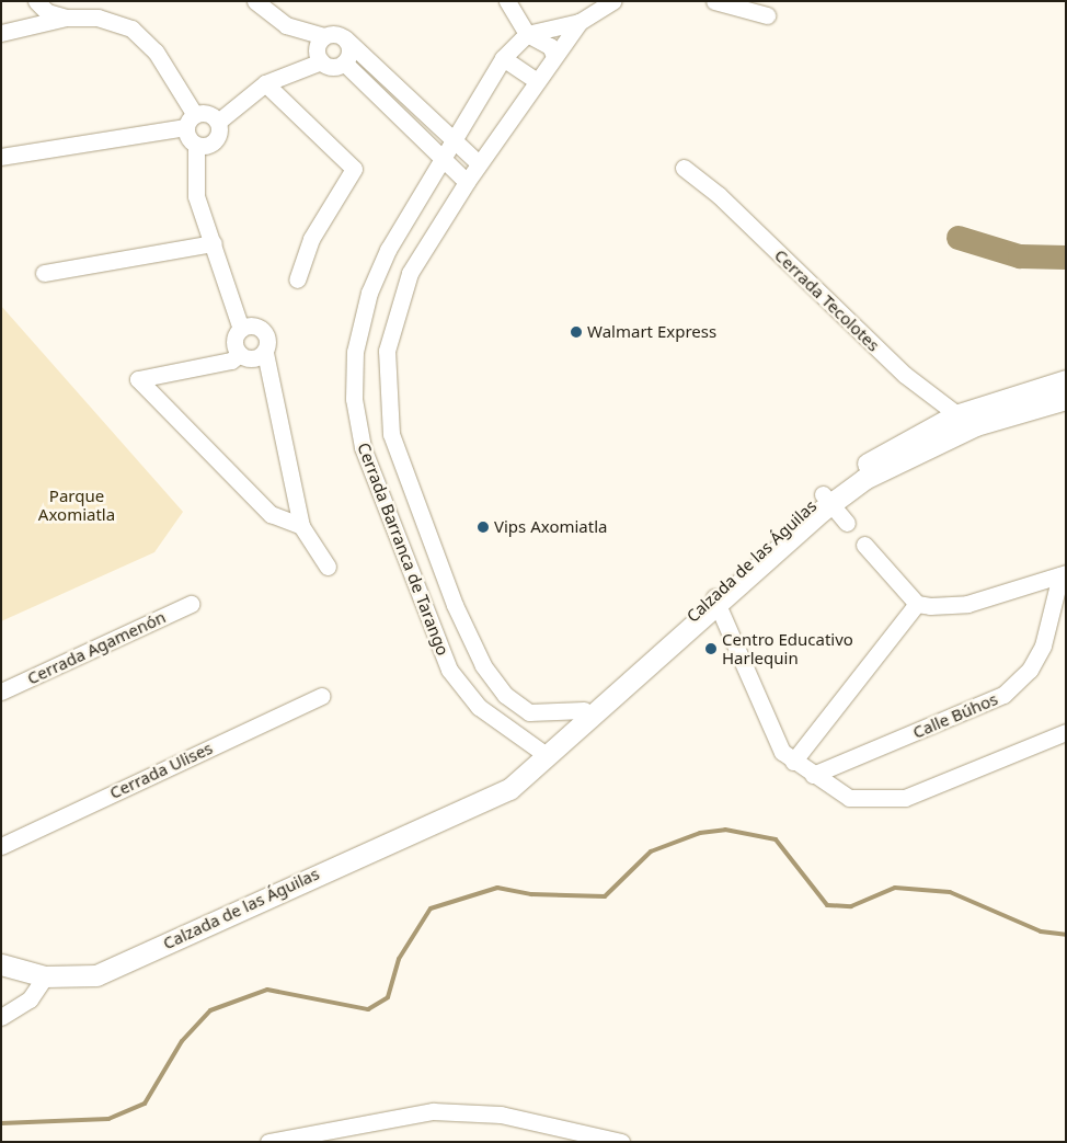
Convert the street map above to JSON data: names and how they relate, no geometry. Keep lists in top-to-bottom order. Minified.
{"streets":{"main road":["Calzada de las Águilas"],"street":["Cerrada Tecolotes","Cerrada Barranca de Tarango","Cerrada Agamenón","Calle Búhos","Cerrada Ulises"]},"crossings":[["Cerrada Tecolotes","Calzada de las Águilas"],["Cerrada Barranca de Tarango","Calzada de las Águilas"]],"parks":["Parque Axomiatla"],"places":["Walmart Express","Vips Axomiatla","Centro Educativo Harlequin"]}
